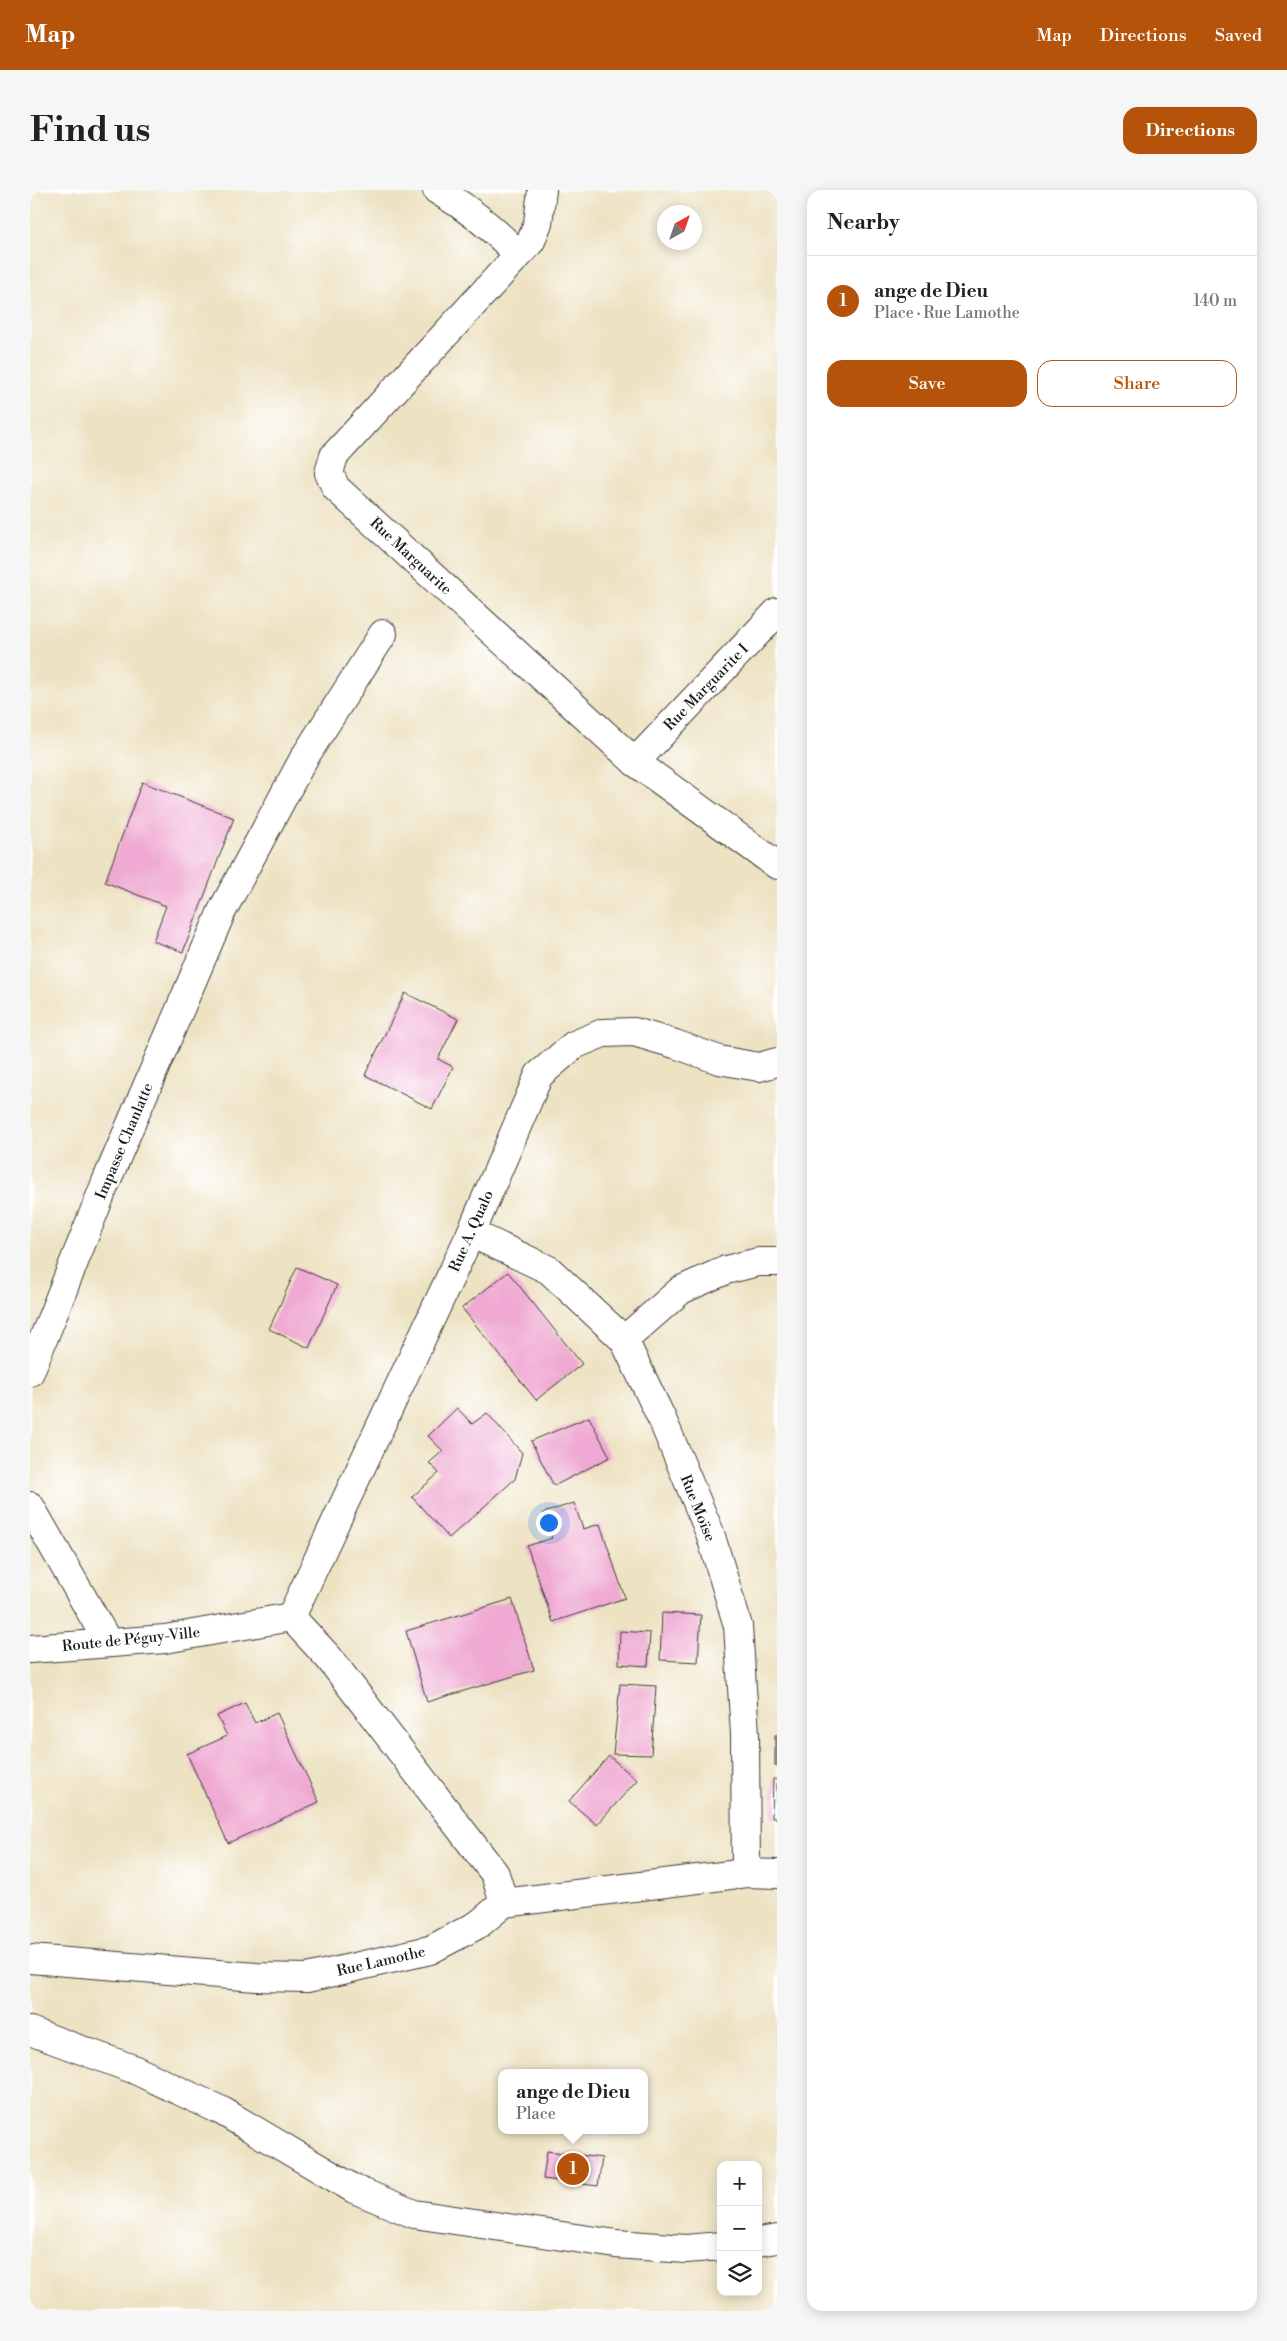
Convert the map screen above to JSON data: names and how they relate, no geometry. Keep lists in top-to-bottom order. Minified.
{"streets":{"street":["Rue Marguarite","Rue Marguarite I","Impasse Chanlatte","Rue A. Qualo","Rue Moïse","Route de Péguy-Ville","Rue Lamothe"]},"crossings":[["Rue Marguarite","Rue Marguarite I"],["Rue A. Qualo","Rue Moïse"],["Rue A. Qualo","Route de Péguy-Ville"]],"north":"top right","page":{"header":"Map","nav":["Map","Directions","Saved"],"buttons":["Directions",["Save","Share"]],"title":"Find us","heading":"Nearby","list":[{"mark":"1","name":"ange de Dieu","note":"Place · Rue Lamothe","value":"140 m"}],"popup":["ange de Dieu","Place"],"pins":"1","map_buttons":["+","−"]}}
